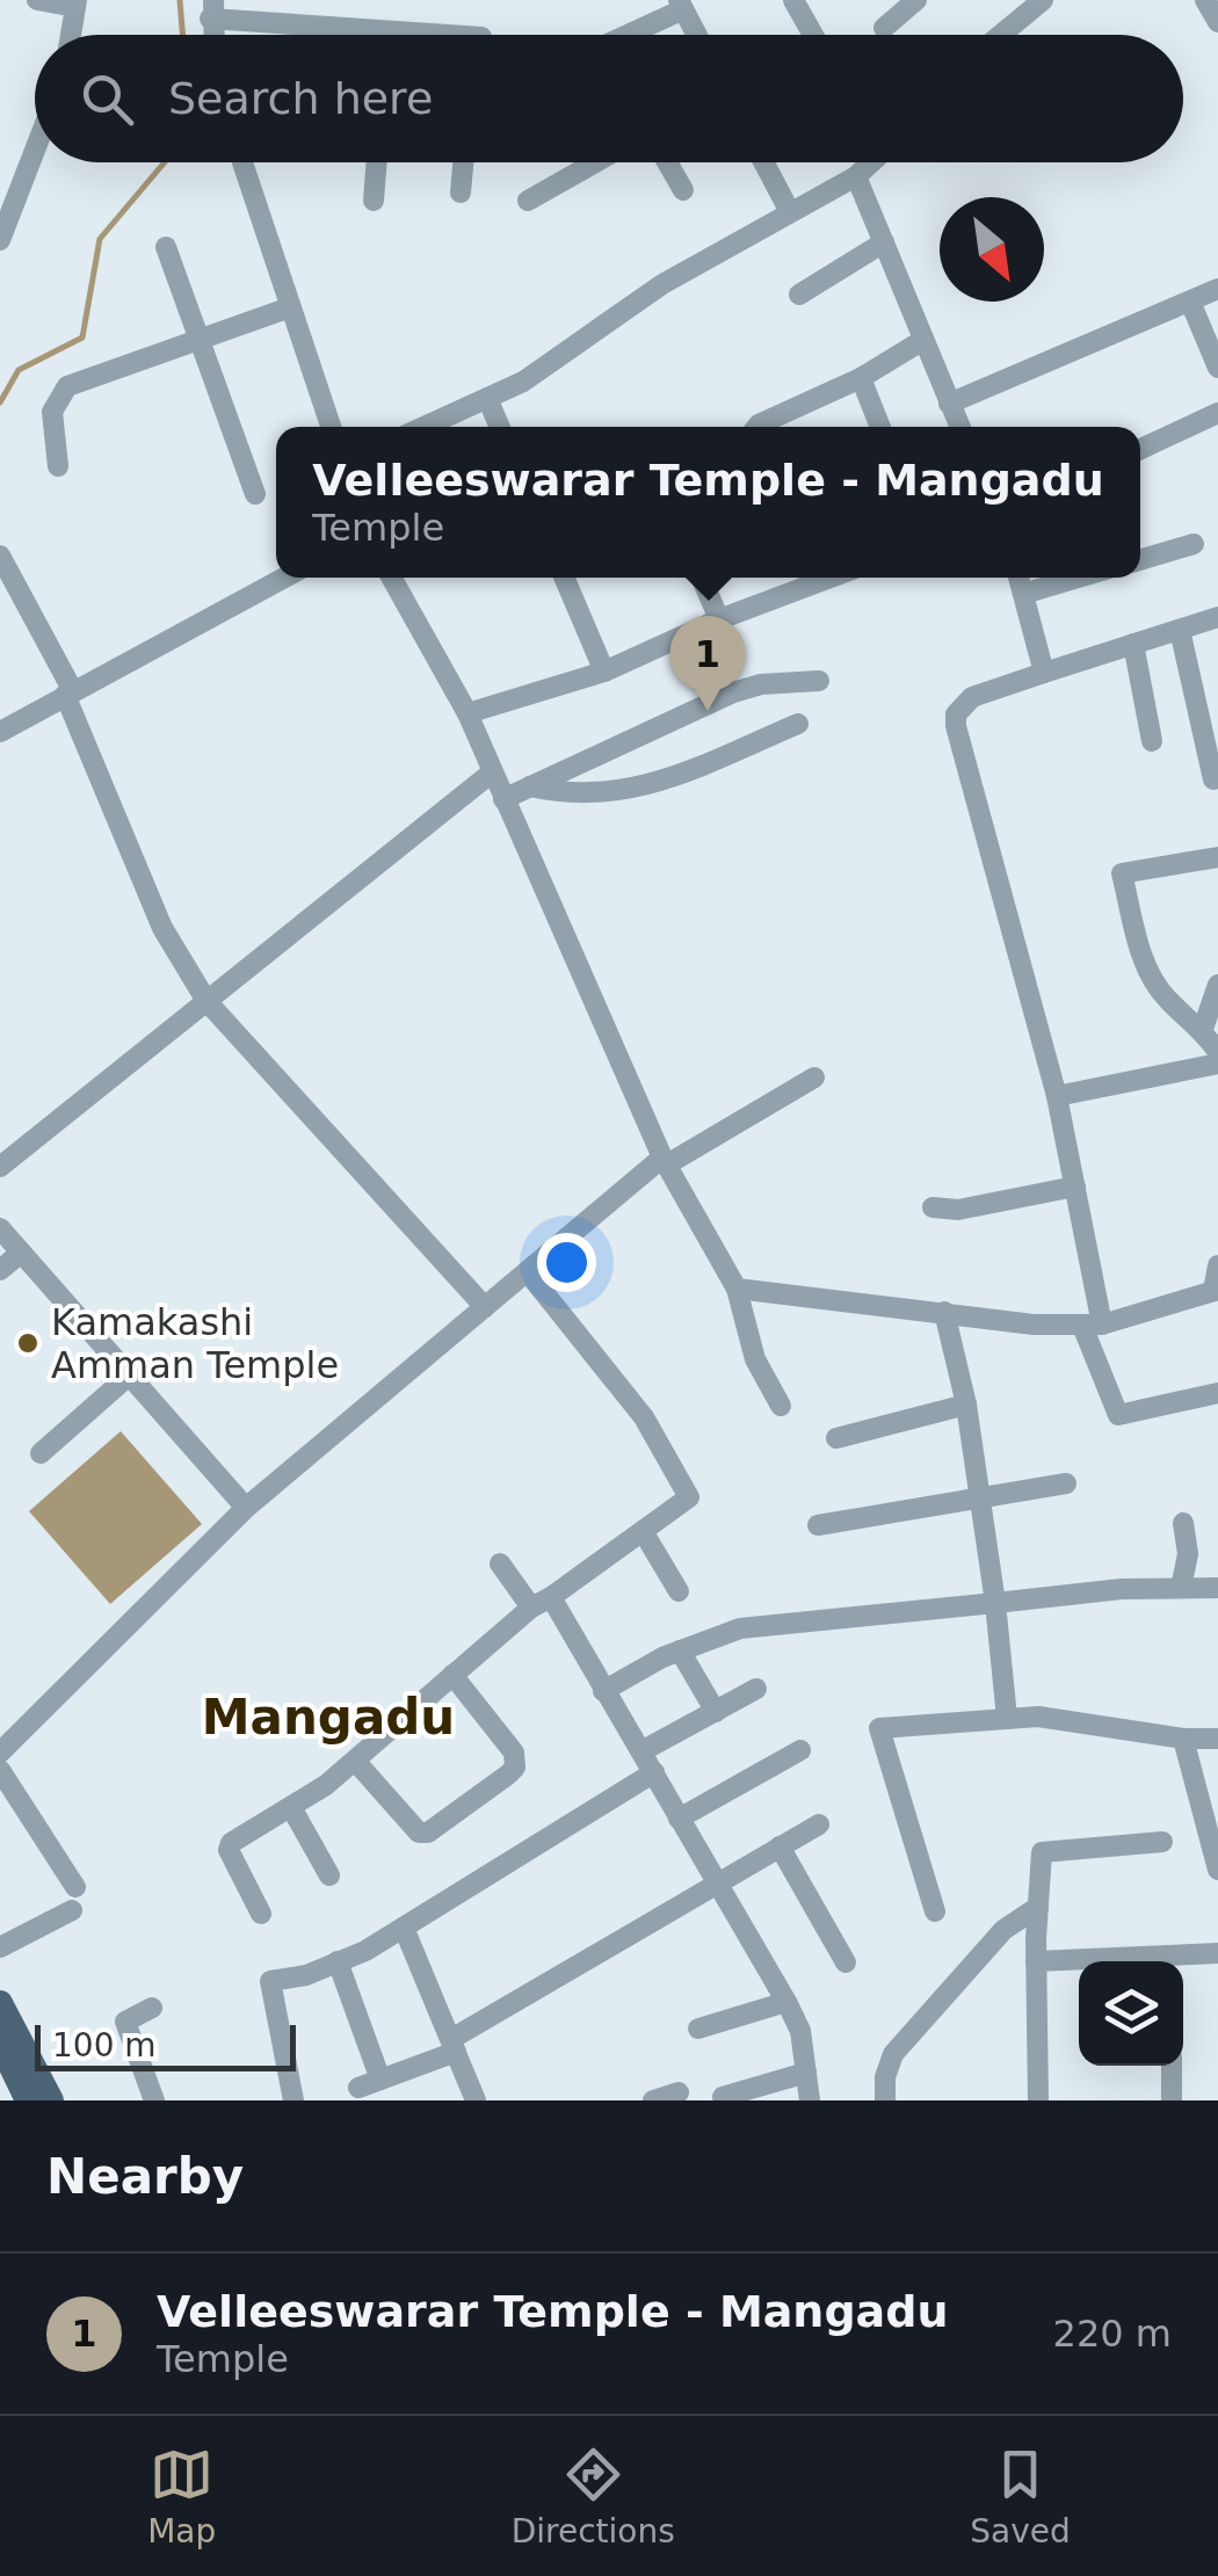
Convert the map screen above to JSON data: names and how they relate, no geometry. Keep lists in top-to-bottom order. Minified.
{"districts":["Mangadu"],"places":["Kamakashi Amman Temple"],"scale_bar":"100 m","north":"bottom right","page":{"search":"Search here","popup":["Velleeswarar Temple - Mangadu","Temple"],"pins":"1","scale":"100 m","heading":"Nearby","list":[{"mark":"1","name":"Velleeswarar Temple - Mangadu","note":"Temple","value":"220 m"}],"nav":["Map","Directions","Saved"]}}
